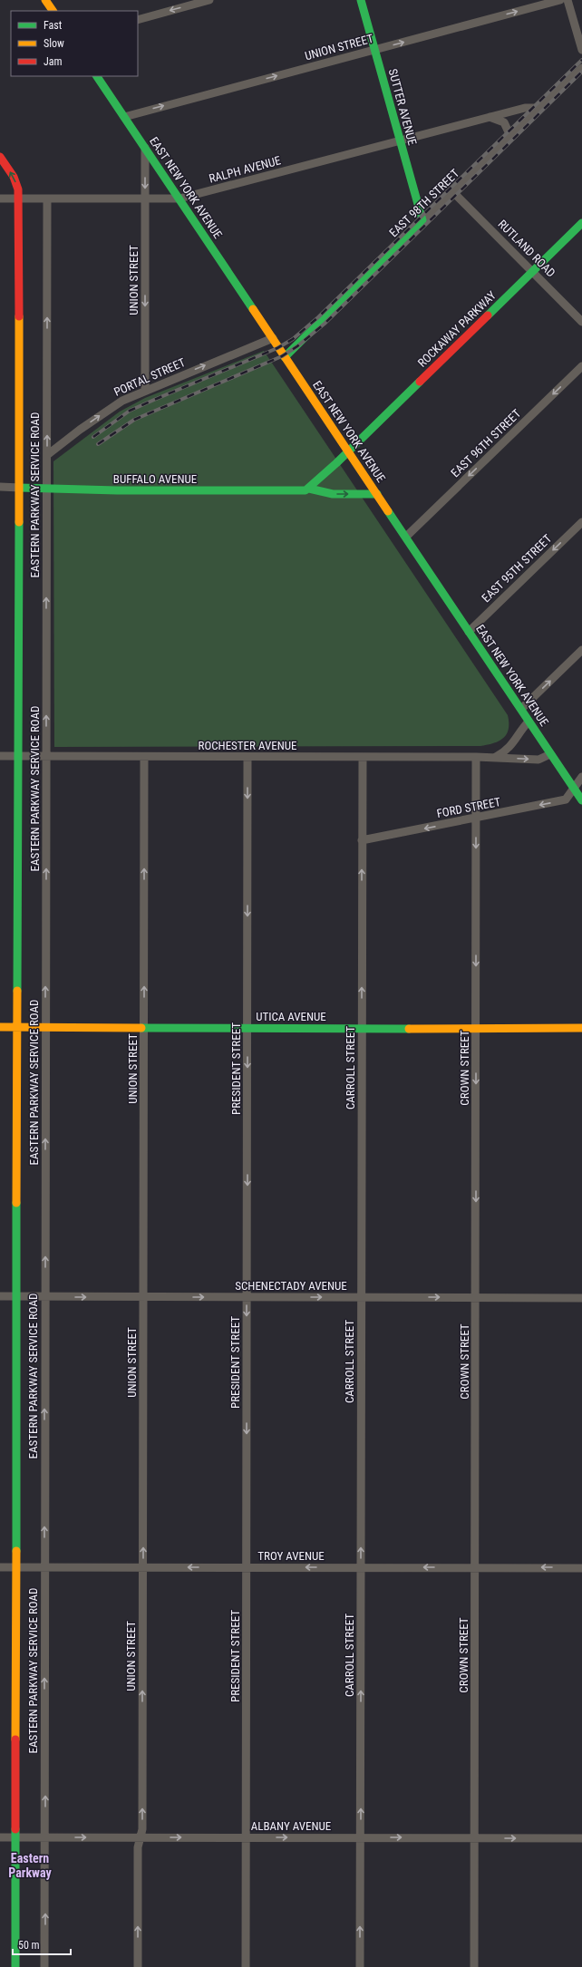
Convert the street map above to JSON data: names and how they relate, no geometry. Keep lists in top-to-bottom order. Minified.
{"streets":{"main road":["SUTTER AVENUE","EAST NEW YORK AVENUE","EAST 98TH STREET","ROCKAWAY PARKWAY","BUFFALO AVENUE","UTICA AVENUE"],"street":["UNION STREET","RALPH AVENUE","RUTLAND ROAD","PORTAL STREET","EAST 96TH STREET","EASTERN PARKWAY SERVICE ROAD","EAST 95TH STREET","ROCHESTER AVENUE","FORD STREET","CARROLL STREET","CROWN STREET","PRESIDENT STREET","SCHENECTADY AVENUE","TROY AVENUE","ALBANY AVENUE"]},"crossings":[["UNION STREET","SUTTER AVENUE"],["UNION STREET","RALPH AVENUE"],["UNION STREET","EAST NEW YORK AVENUE"],["UNION STREET","PORTAL STREET"],["UNION STREET","ROCHESTER AVENUE"],["UNION STREET","UTICA AVENUE"],["UNION STREET","SCHENECTADY AVENUE"],["UNION STREET","TROY AVENUE"],["UNION STREET","ALBANY AVENUE"],["SUTTER AVENUE","RALPH AVENUE"],["SUTTER AVENUE","EAST 98TH STREET"],["RALPH AVENUE","EAST NEW YORK AVENUE"],["RALPH AVENUE","EAST 98TH STREET"],["RALPH AVENUE","EASTERN PARKWAY SERVICE ROAD"],["EAST NEW YORK AVENUE","EAST 98TH STREET"],["EAST NEW YORK AVENUE","ROCKAWAY PARKWAY"],["EAST NEW YORK AVENUE","PORTAL STREET"],["EAST NEW YORK AVENUE","EAST 96TH STREET"],["EAST NEW YORK AVENUE","BUFFALO AVENUE"],["EAST NEW YORK AVENUE","EAST 95TH STREET"],["EAST NEW YORK AVENUE","ROCHESTER AVENUE"],["EAST NEW YORK AVENUE","FORD STREET"],["EAST 98TH STREET","RUTLAND ROAD"],["RUTLAND ROAD","ROCKAWAY PARKWAY"],["PORTAL STREET","EASTERN PARKWAY SERVICE ROAD"],["BUFFALO AVENUE","EASTERN PARKWAY SERVICE ROAD"],["EASTERN PARKWAY SERVICE ROAD","ROCHESTER AVENUE"],["EASTERN PARKWAY SERVICE ROAD","UTICA AVENUE"],["EASTERN PARKWAY SERVICE ROAD","SCHENECTADY AVENUE"],["EASTERN PARKWAY SERVICE ROAD","TROY AVENUE"],["EASTERN PARKWAY SERVICE ROAD","ALBANY AVENUE"],["ROCHESTER AVENUE","CARROLL STREET"],["ROCHESTER AVENUE","CROWN STREET"],["ROCHESTER AVENUE","PRESIDENT STREET"],["FORD STREET","CARROLL STREET"],["FORD STREET","CROWN STREET"],["UTICA AVENUE","CARROLL STREET"],["UTICA AVENUE","CROWN STREET"],["UTICA AVENUE","PRESIDENT STREET"],["CARROLL STREET","SCHENECTADY AVENUE"],["CARROLL STREET","TROY AVENUE"],["CARROLL STREET","ALBANY AVENUE"],["CROWN STREET","SCHENECTADY AVENUE"],["CROWN STREET","TROY AVENUE"],["CROWN STREET","ALBANY AVENUE"],["PRESIDENT STREET","SCHENECTADY AVENUE"],["PRESIDENT STREET","TROY AVENUE"],["PRESIDENT STREET","ALBANY AVENUE"]],"one_way":["PORTAL STREET","EAST 96TH STREET","EASTERN PARKWAY SERVICE ROAD","EAST 95TH STREET","FORD STREET","CARROLL STREET","CROWN STREET","PRESIDENT STREET","SCHENECTADY AVENUE","TROY AVENUE","ALBANY AVENUE"],"districts":["Eastern Parkway"],"legend":["Fast","Slow","Jam"],"scale_bar":"50 m"}
